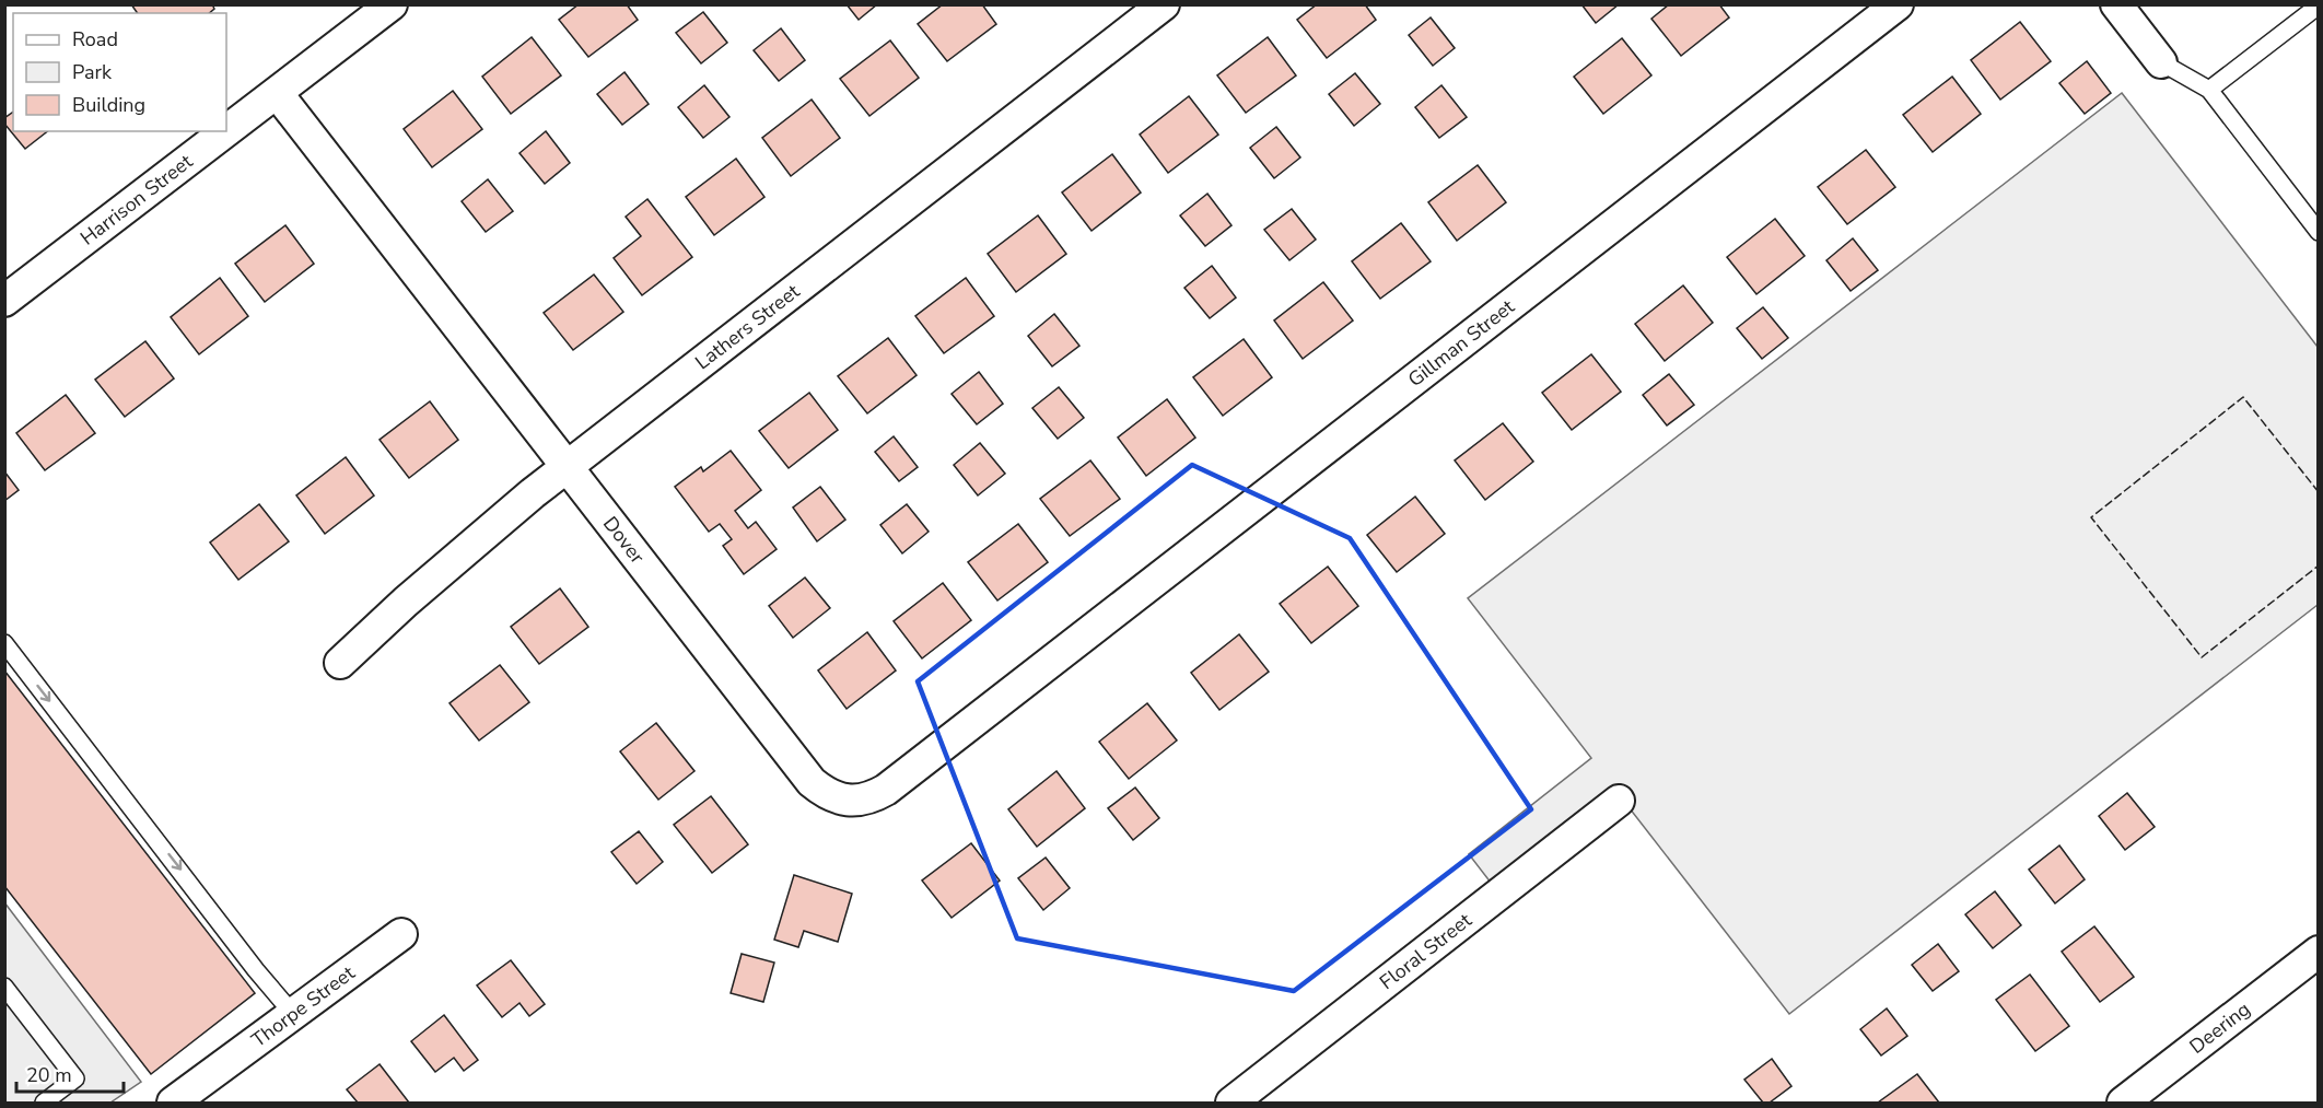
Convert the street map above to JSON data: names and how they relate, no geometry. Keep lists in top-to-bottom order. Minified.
{"streets":{"street":["Harrison Street","Lathers Street","Gillman Street","Dover","Floral Street","Thorpe Street","Deering"]},"crossings":[["Harrison Street","Dover"],["Lathers Street","Dover"],["Gillman Street","Dover"]],"legend":["Road","Park","Building"],"scale_bar":"20 m"}
